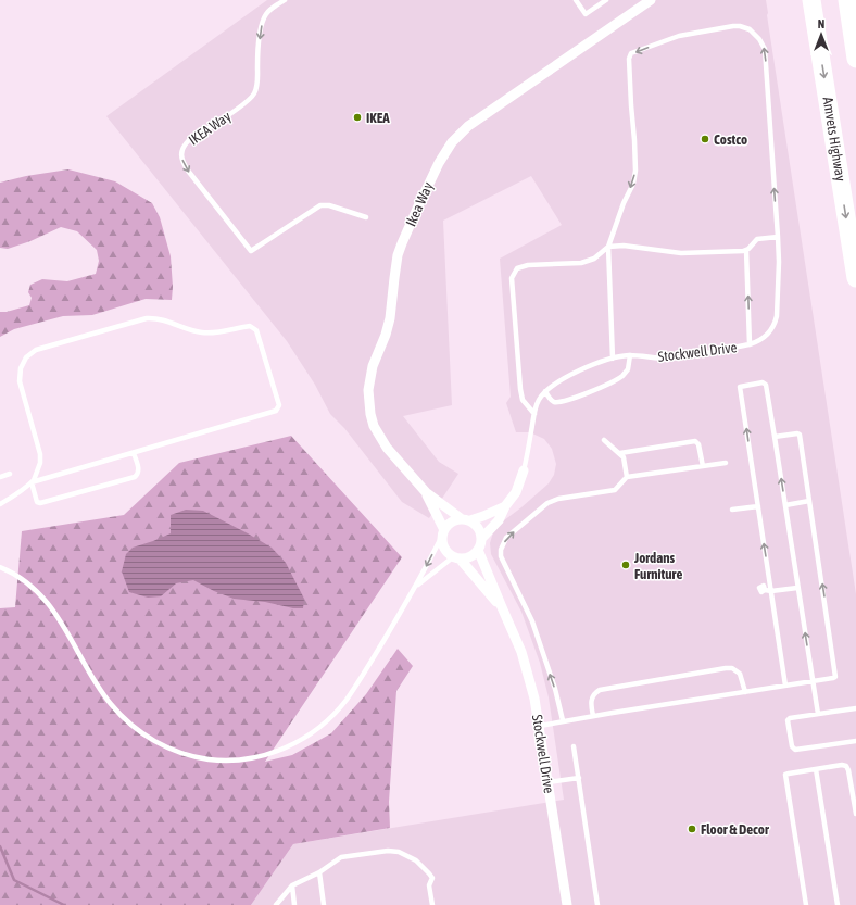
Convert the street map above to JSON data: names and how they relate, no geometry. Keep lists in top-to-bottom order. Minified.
{"streets":{"highway":["Amvets Highway"],"street":["Ikea Way","Stockwell Drive"],"lane":["IKEA Way"]},"crossings":[["Ikea Way","Stockwell Drive"]],"one_way":["Amvets Highway"],"places":["IKEA","Costco","Jordans Furniture","Floor & Decor"],"north":"top"}
